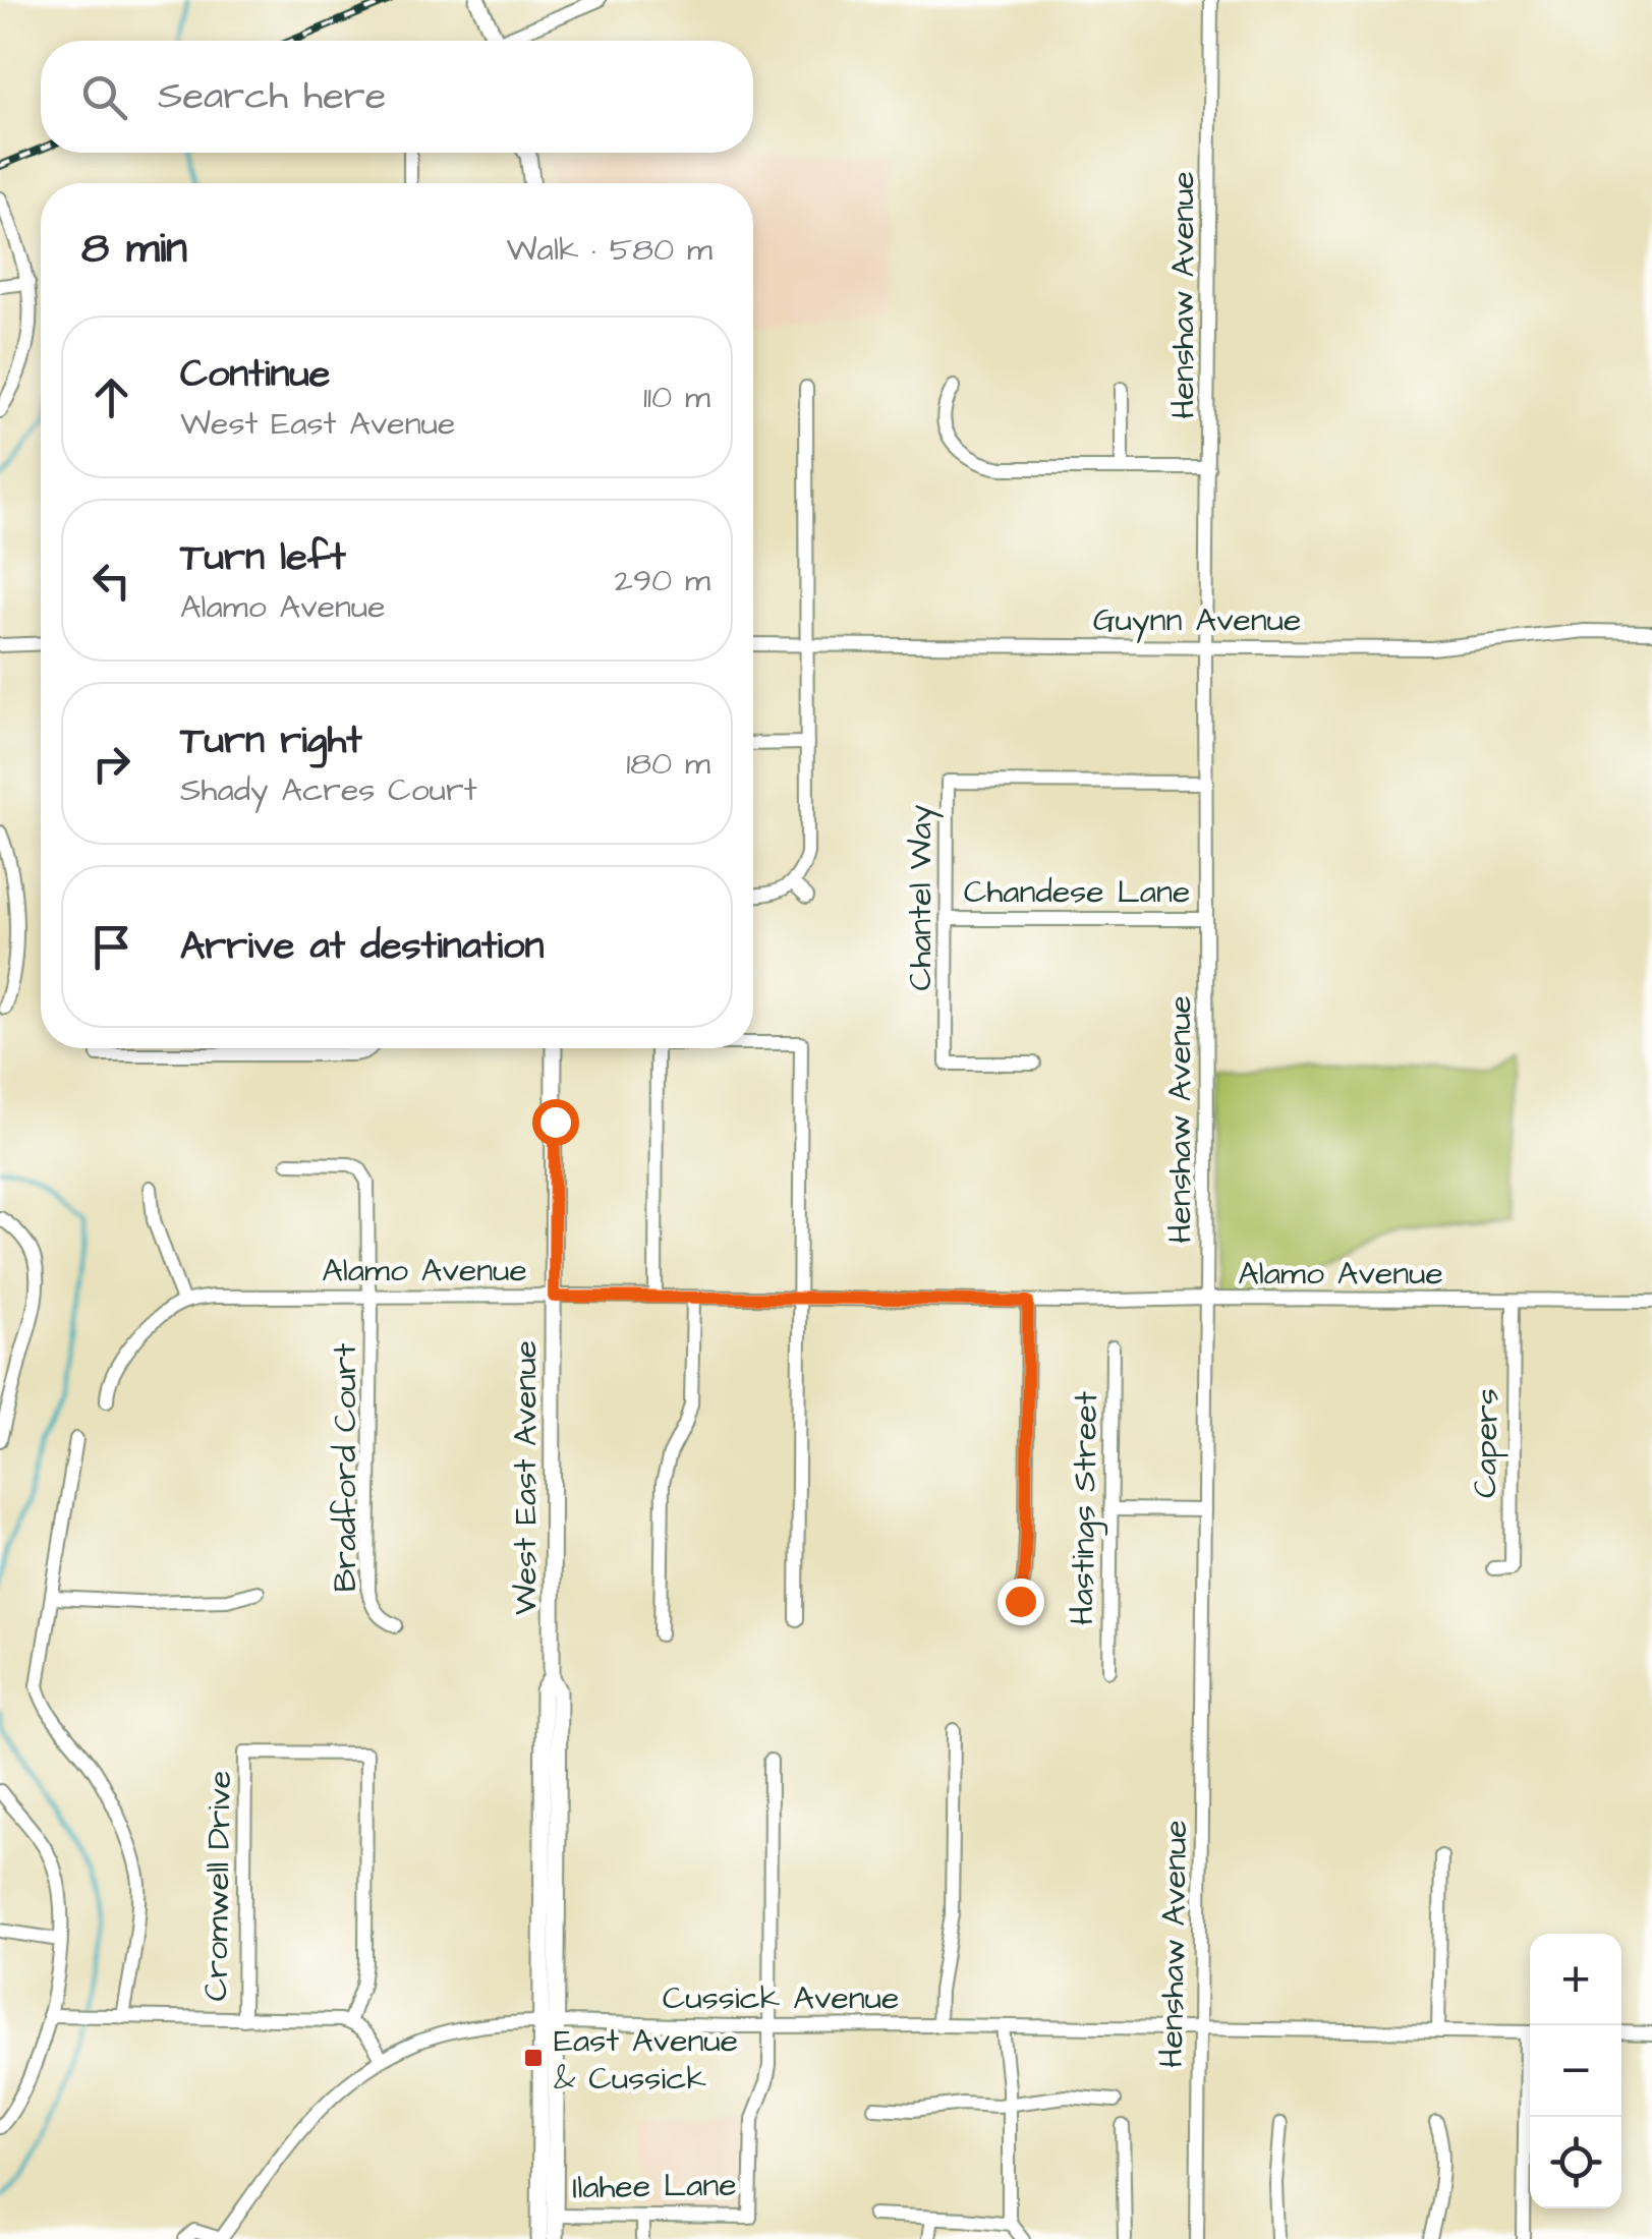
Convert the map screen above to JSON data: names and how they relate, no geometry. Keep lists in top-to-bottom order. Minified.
{"streets":{"main road":["West East Avenue"],"street":["Henshaw Avenue","Guynn Avenue","Chandese Lane","Chantel Way","Alamo Avenue","Capers","Bradford Court","Hastings Street","Cromwell Drive","Cussick Avenue","Ilahee Lane"]},"crossings":[["Henshaw Avenue","Guynn Avenue"],["Henshaw Avenue","Chandese Lane"],["Henshaw Avenue","Chantel Way"],["Henshaw Avenue","Alamo Avenue"],["Henshaw Avenue","Cussick Avenue"],["Chandese Lane","Chantel Way"],["Alamo Avenue","Capers"],["Alamo Avenue","Bradford Court"],["Alamo Avenue","West East Avenue"],["West East Avenue","Cussick Avenue"],["West East Avenue","Ilahee Lane"],["Cussick Avenue","Ilahee Lane"]],"places":{"transit":["East Avenue & Cussick"]},"page":{"search":"Search here","heading":["8 min","Walk · 580 m"],"list":[["Continue","West East Avenue","110 m"],["Turn left","Alamo Avenue","290 m"],["Turn right","Shady Acres Court","180 m"],"Arrive at destination"],"map_buttons":["+","−"]}}
